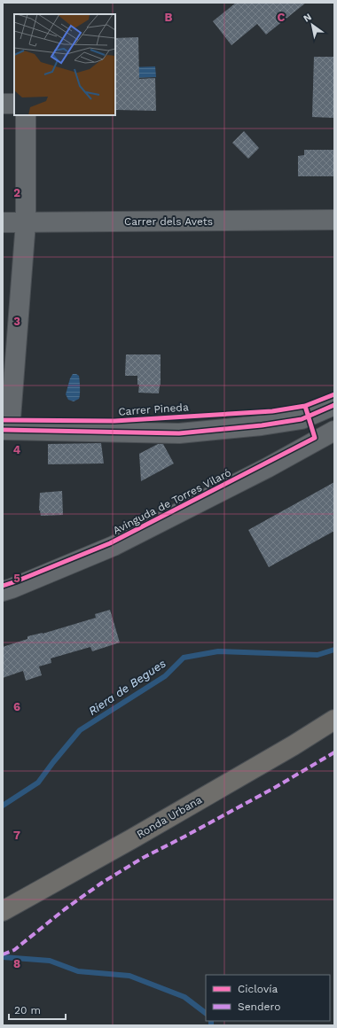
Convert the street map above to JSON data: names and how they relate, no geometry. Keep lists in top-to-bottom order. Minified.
{"streets":{"main road":["Ronda Urbana"],"street":["Carrer dels Avets","Carrer Pineda","Avinguda de Torres Vilaró"]},"water":["Riera de Begues"],"legend":["Ciclovía","Sendero"],"scale_bar":"20 m","north":"top left","grid":{"columns":["B","C"],"rows":["2","3","4","5","6","7","8"]}}
